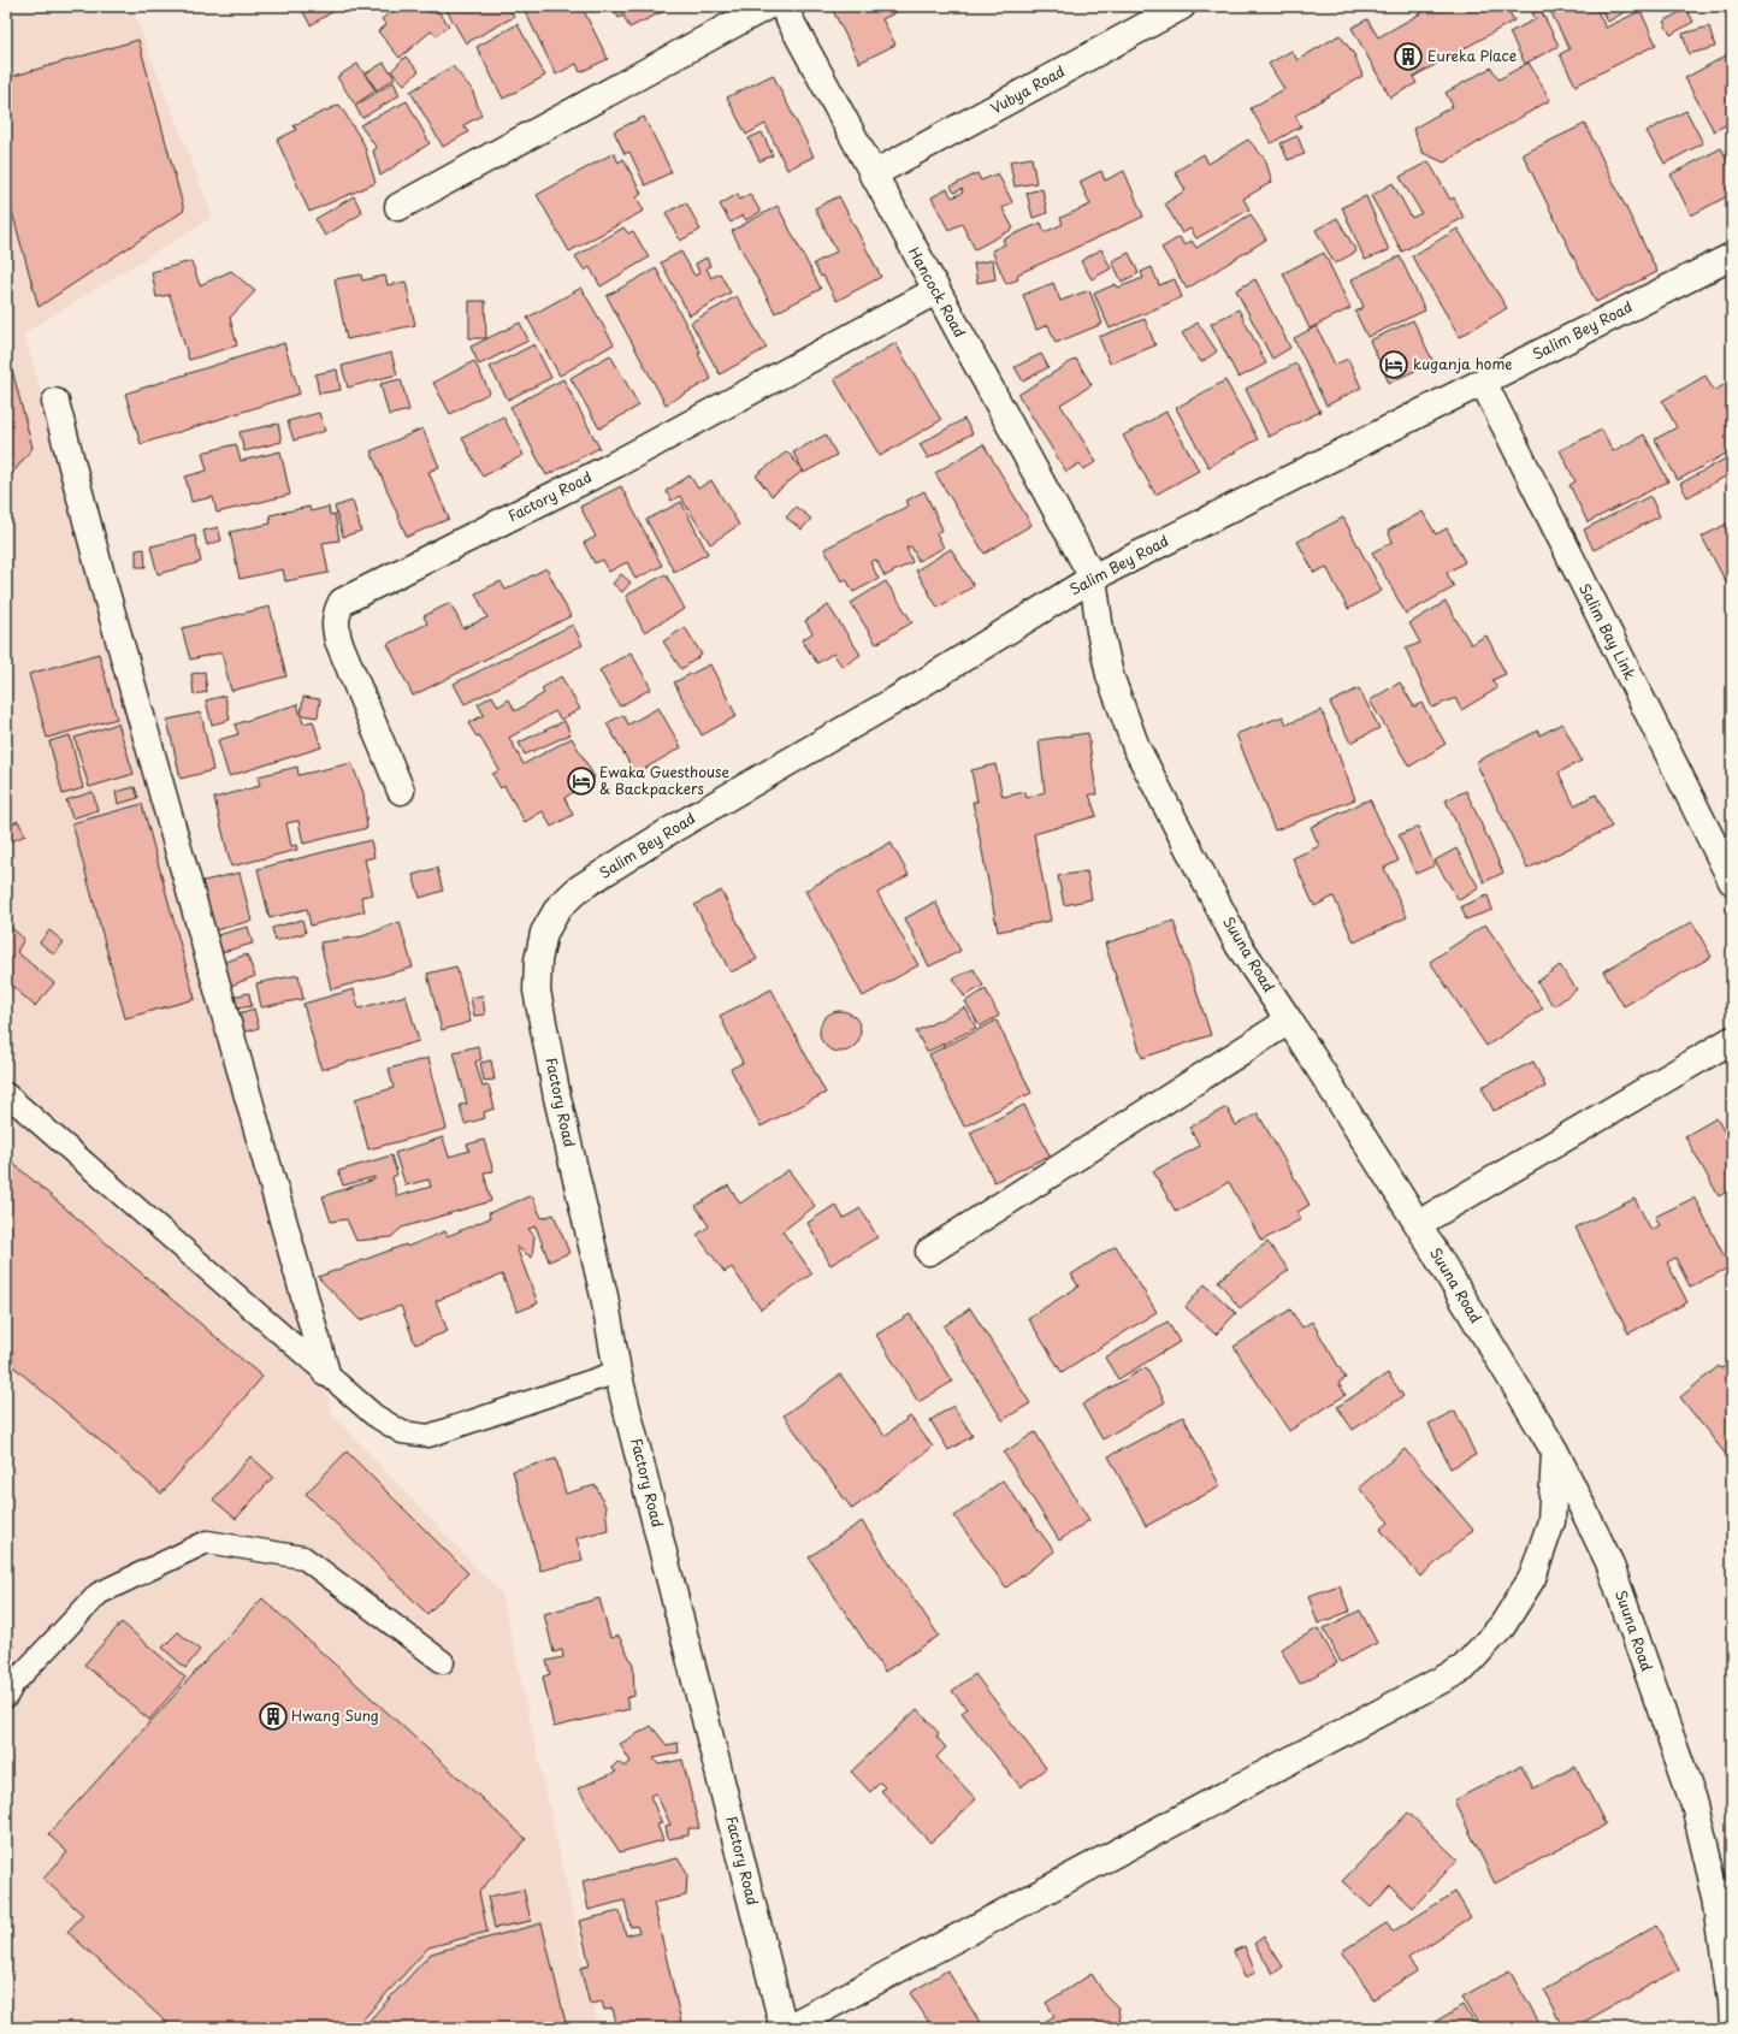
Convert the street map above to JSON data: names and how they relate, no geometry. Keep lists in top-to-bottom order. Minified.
{"streets":{"street":["Vubya Road","Hancock Road","Salim Bey Road","Factory Road","Salim Bay Link","Suuna Road"]},"crossings":[["Vubya Road","Hancock Road"],["Hancock Road","Salim Bey Road"],["Hancock Road","Factory Road"],["Hancock Road","Suuna Road"],["Salim Bey Road","Factory Road"],["Salim Bey Road","Salim Bay Link"],["Salim Bey Road","Suuna Road"]],"places":{"building":["Eureka Place","Hwang Sung"],"hotel":["kuganja home","Ewaka Guesthouse & Backpackers"]}}
